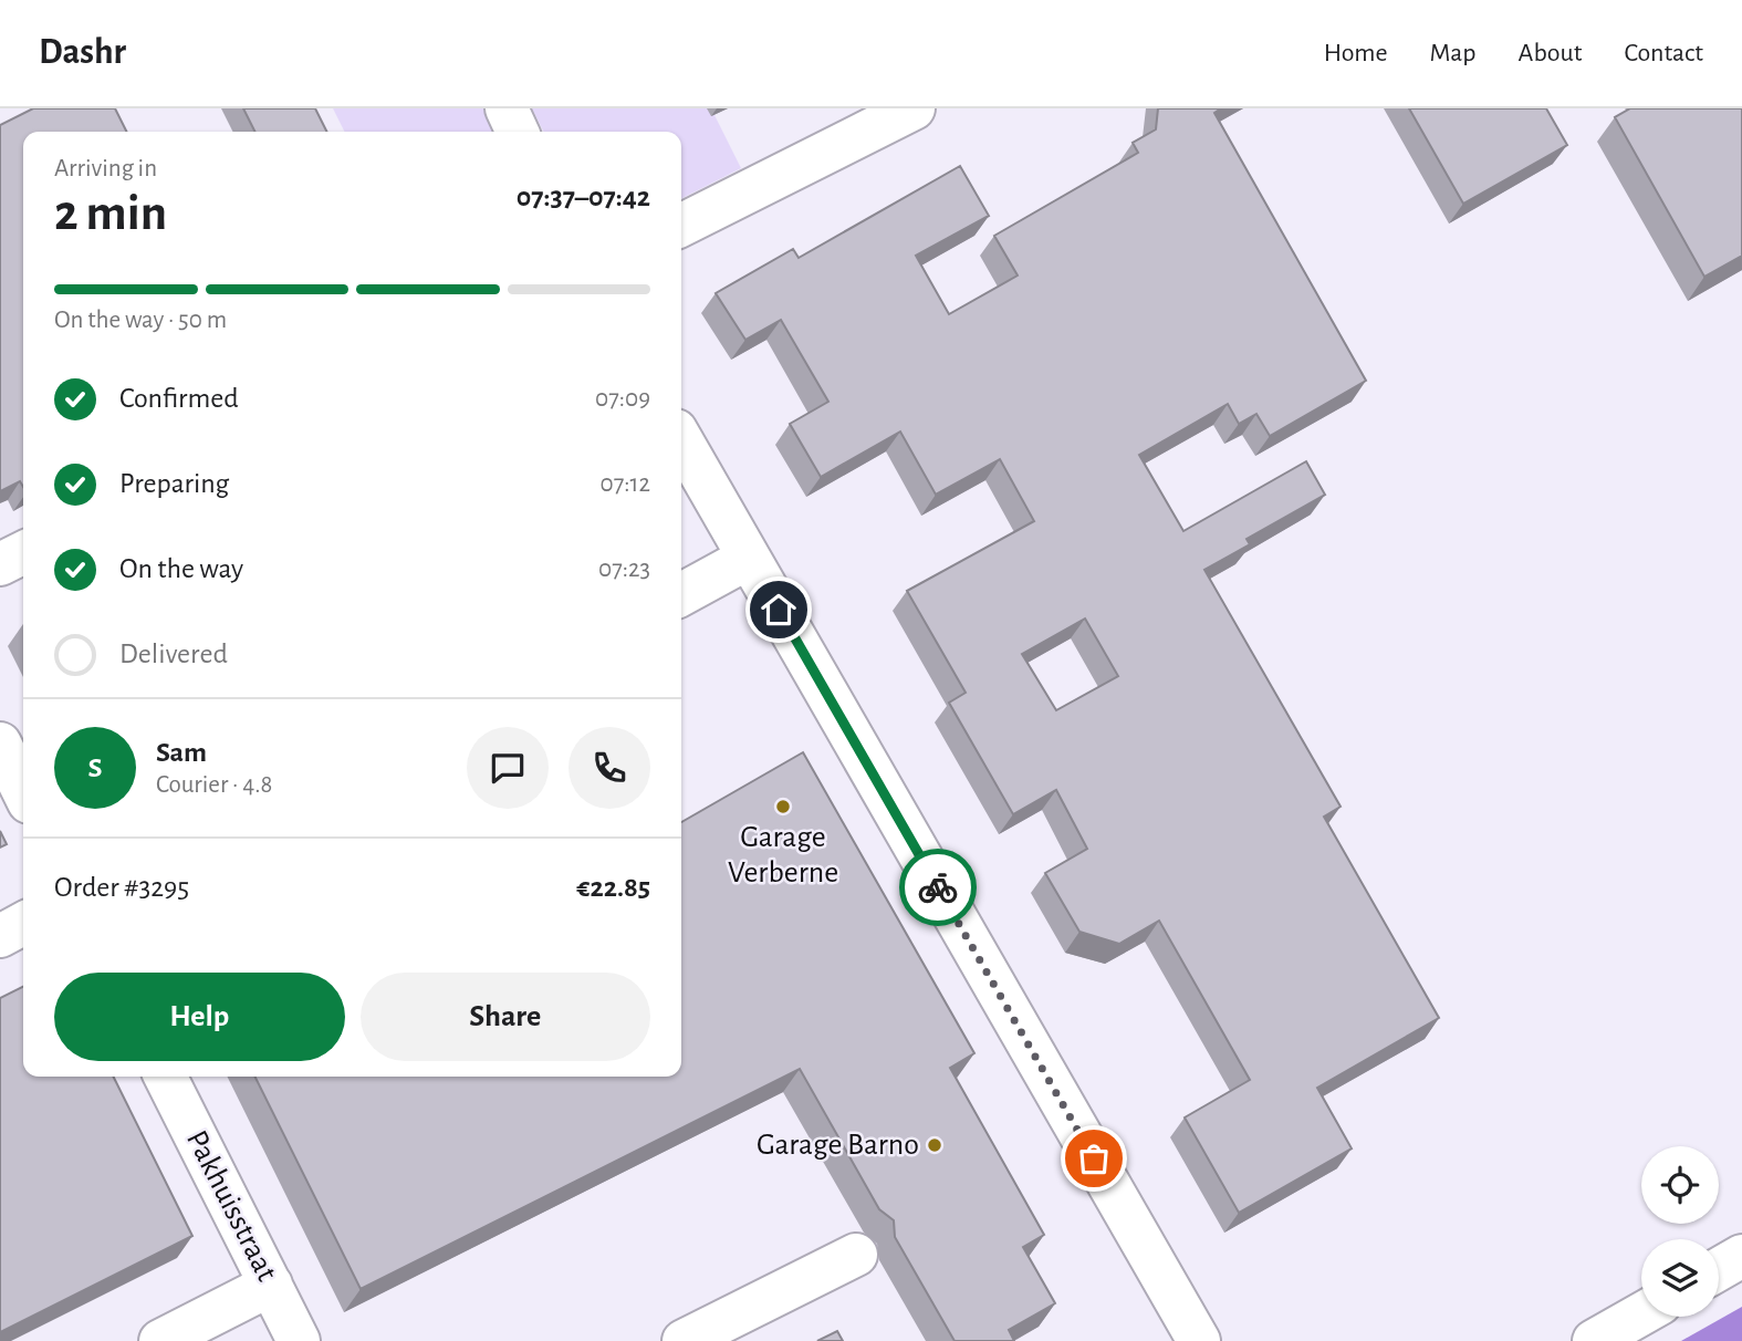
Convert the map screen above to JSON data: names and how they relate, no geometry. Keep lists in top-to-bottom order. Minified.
{"streets":{"street":["Pakhuisstraat"]},"places":["Garage Verberne","Garage Barno"],"page":{"header":"Dashr","nav":["Home","Map","About","Contact"],"heading":["2 min","Arriving in","07:37–07:42"],"panel":["Sam","Courier · 4.8","Order #3295","€22.85"],"bar":"On the way · 50 m","list":[["Confirmed","07:09"],["Preparing","07:12"],["On the way","07:23"],"Delivered"],"round":"S","buttons":["Help","Share"]}}
